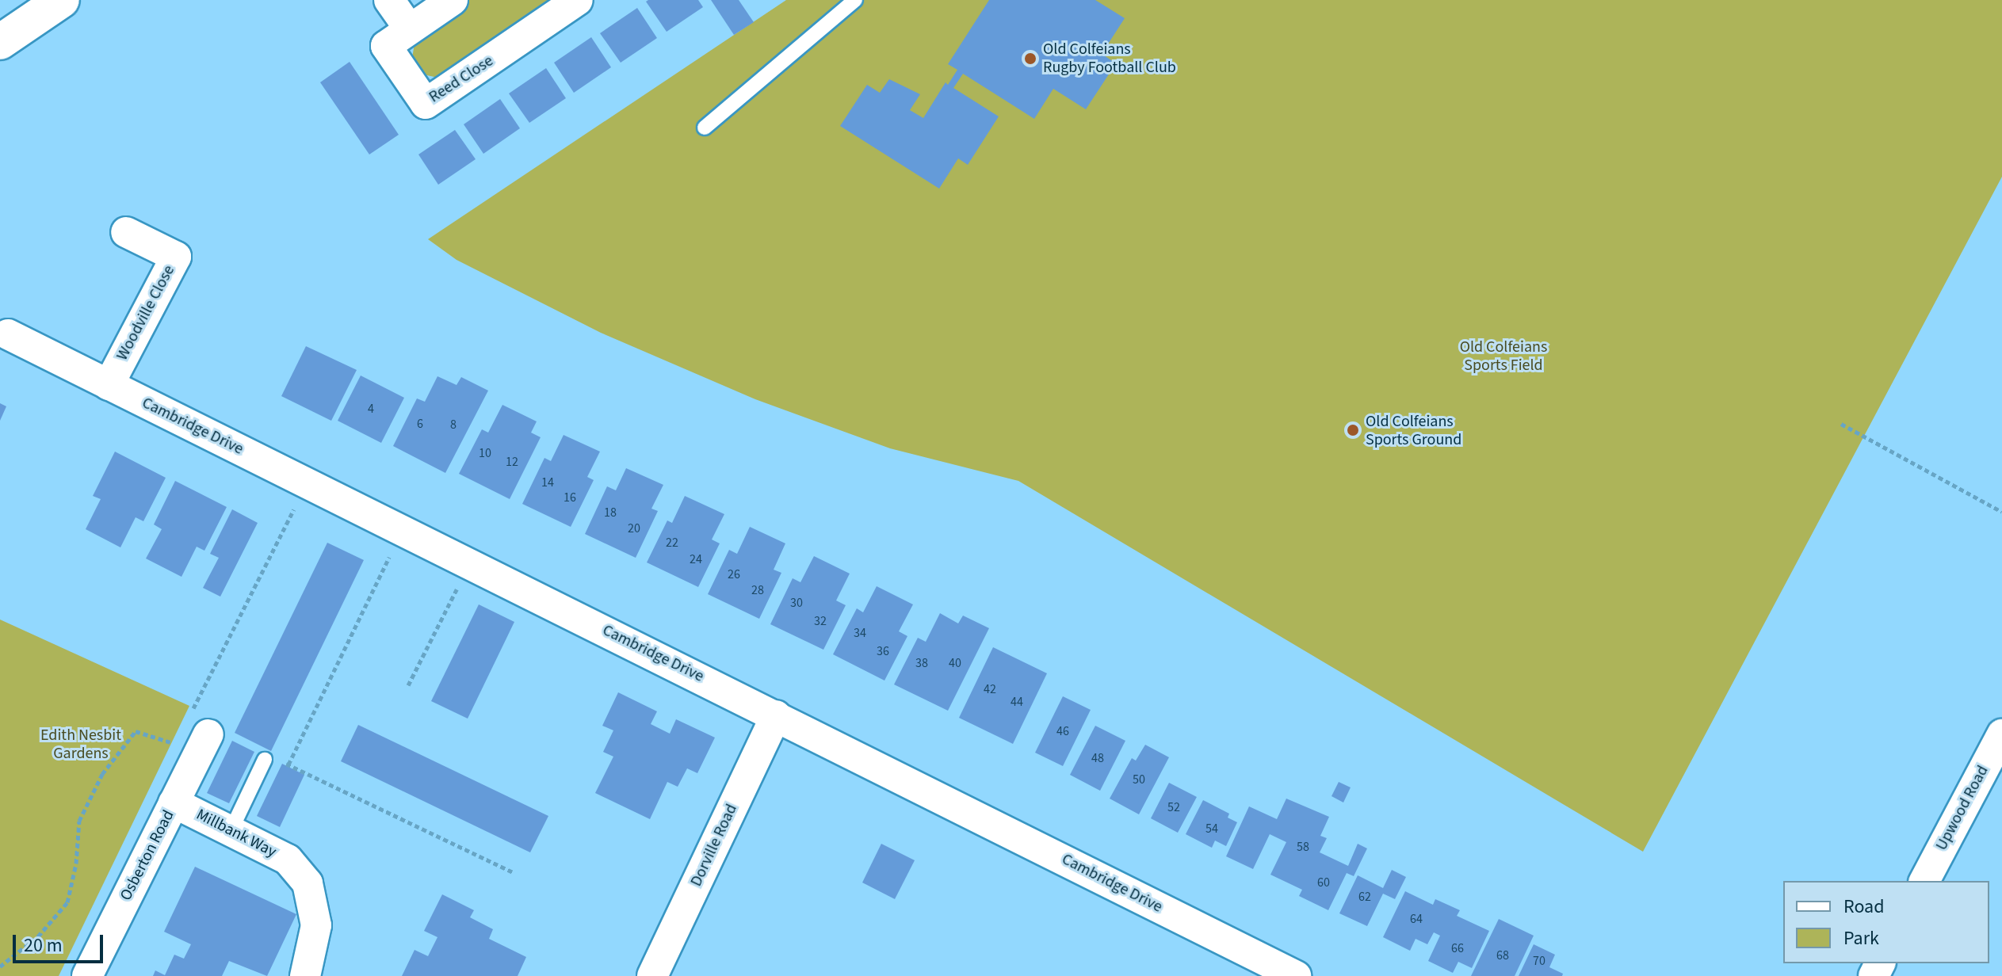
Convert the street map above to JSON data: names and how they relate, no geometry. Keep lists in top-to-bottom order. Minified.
{"streets":{"street":["Reed Close","Woodville Close","Cambridge Drive","Upwood Road","Millbank Way","Dorville Road","Osberton Road"]},"crossings":[["Woodville Close","Cambridge Drive"],["Cambridge Drive","Dorville Road"],["Millbank Way","Osberton Road"]],"parks":["Old Colfeians Sports Field","Edith Nesbit Gardens"],"places":["Old Colfeians Rugby Football Club","Old Colfeians Sports Ground"],"house_numbers":["4","6","8","10","12","14","16","18","20","22","24","26","28","30","32","34","36","38","40","42","44","46","48","50","52","54","58","60","62","64","66","68","70"],"legend":["Road","Park"],"scale_bar":"20 m"}
